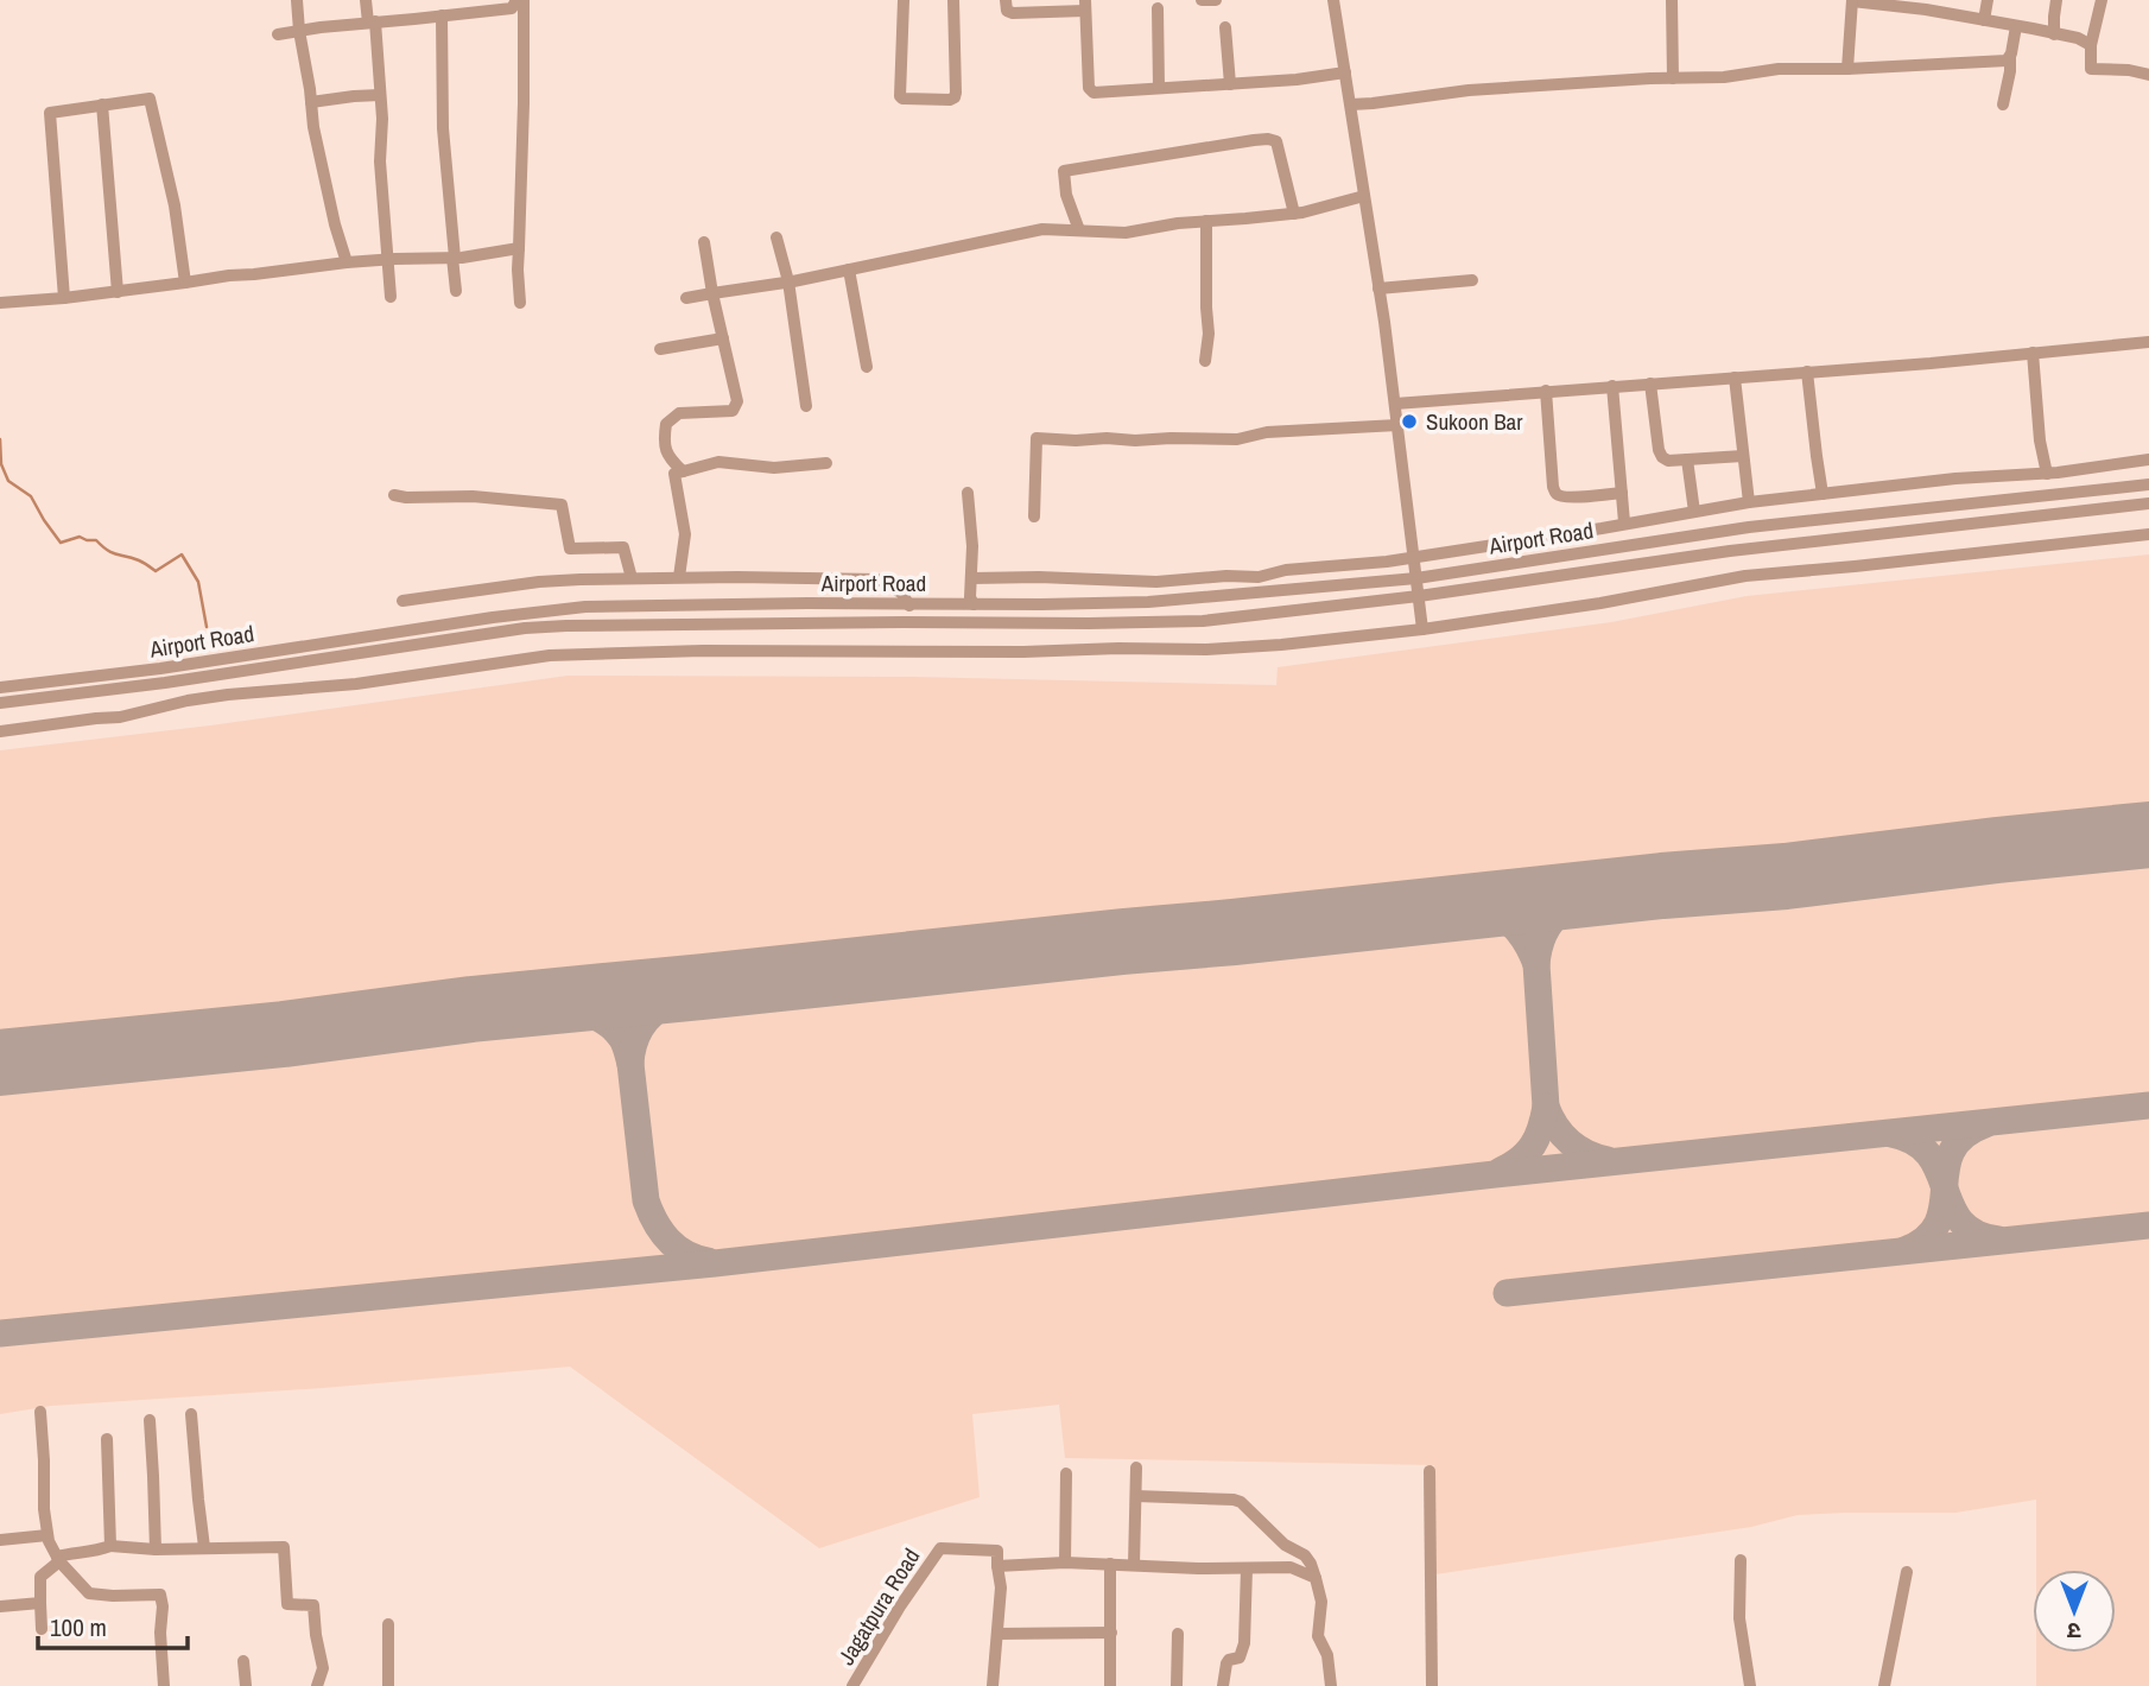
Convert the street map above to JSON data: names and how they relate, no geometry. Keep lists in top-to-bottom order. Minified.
{"streets":{"street":["Airport Road","Jagatpura Road"]},"places":["Sukoon Bar"],"scale_bar":"100 m","north":"bottom"}
